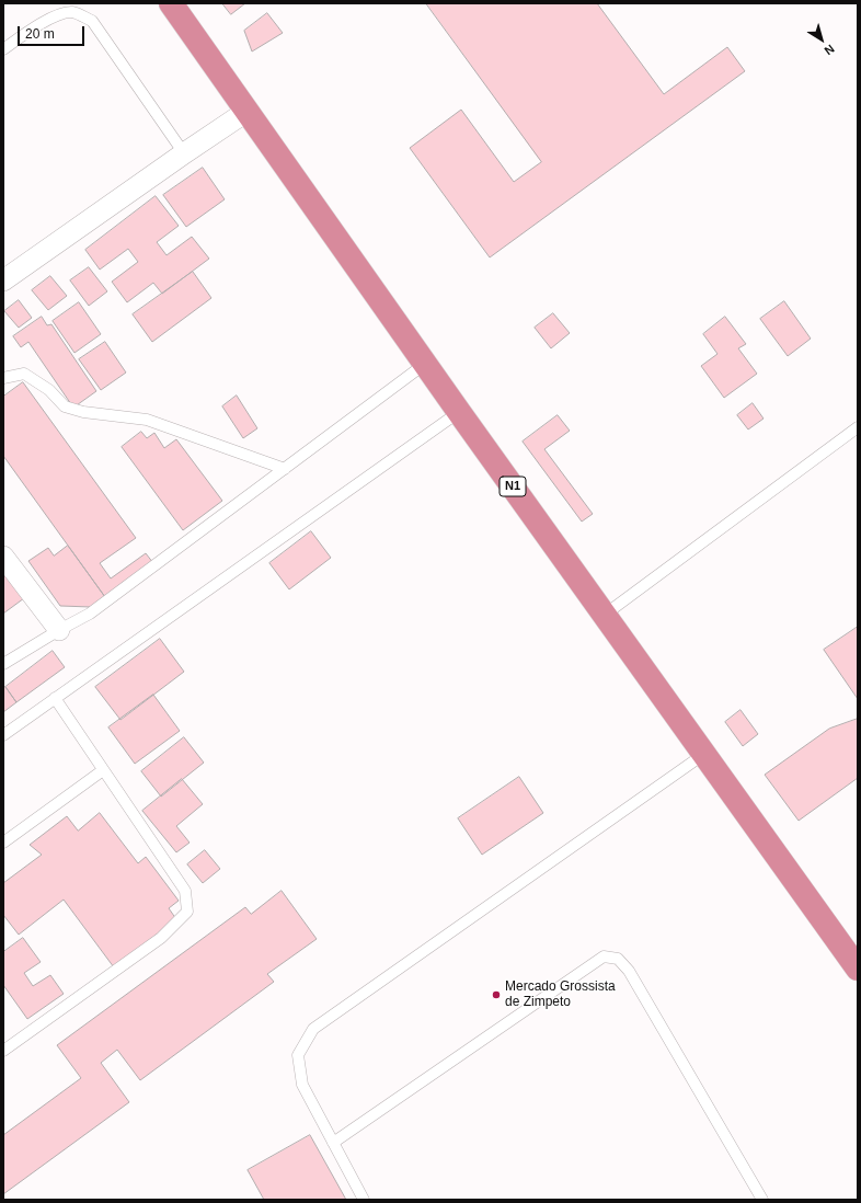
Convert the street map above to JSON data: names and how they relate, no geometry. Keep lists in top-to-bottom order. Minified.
{"streets":{"highway":["N1"]},"places":["Mercado Grossista de Zimpeto"],"scale_bar":"20 m","north":"bottom right"}
